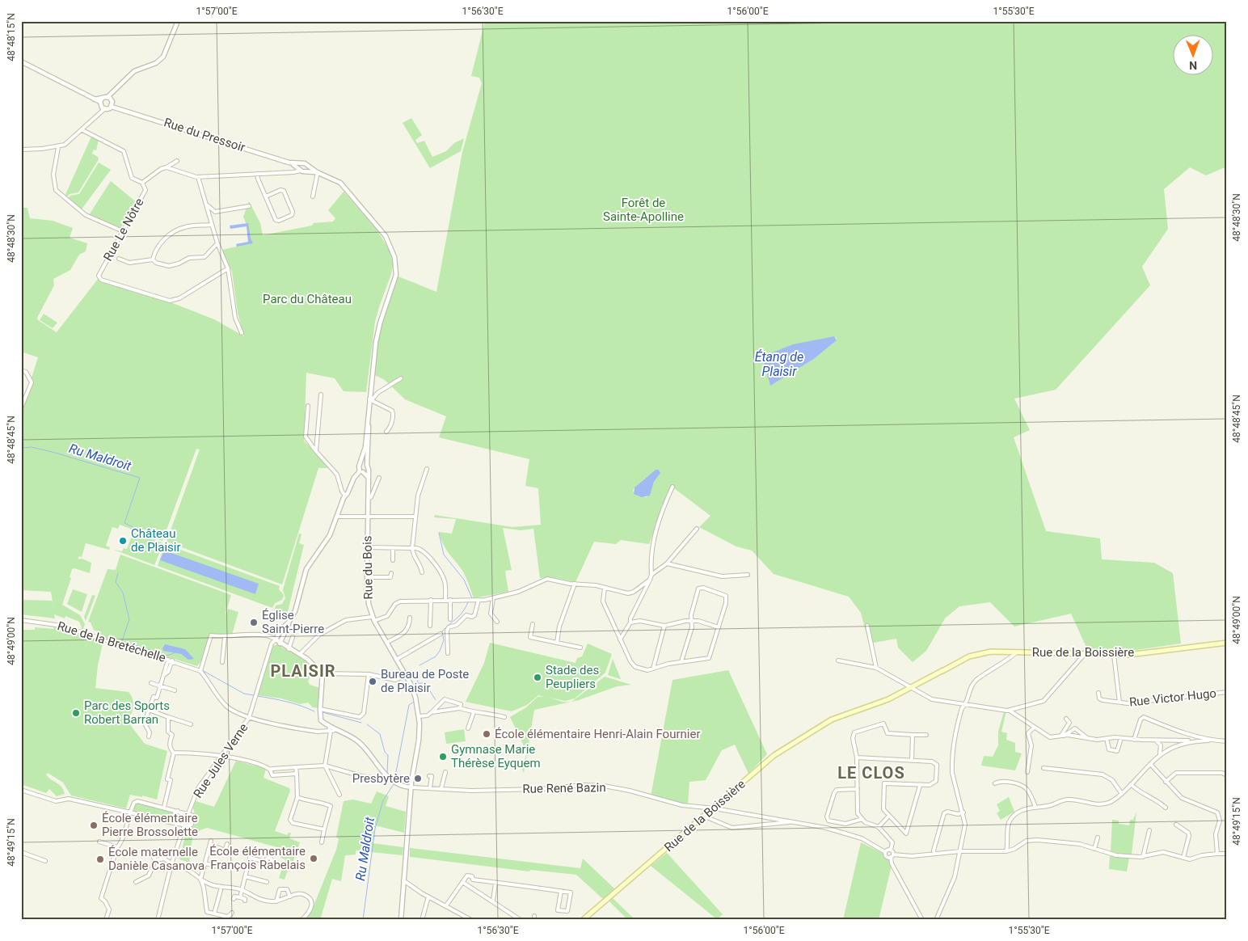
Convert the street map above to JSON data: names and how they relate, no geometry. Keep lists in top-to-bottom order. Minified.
{"streets":{"main road":["Rue de la Boissière"],"street":["Rue du Pressoir","Rue Le Nôtre","Rue du Bois","Rue de la Bretéchelle","Rue Victor Hugo","Rue Jules Verne","Rue René Bazin"]},"crossings":[["Rue du Bois","Rue René Bazin"],["Rue de la Boissière","Rue René Bazin"]],"districts":["PLAISIR","LE CLOS"],"water":["Étang de Plaisir","Ru Maldroit"],"parks":["Forêt de Sainte-Apolline","Parc du Château"],"places":["Château de Plaisir","Église Saint-Pierre","Stade des Peupliers","Bureau de Poste de Plaisir","Parc des Sports Robert Barran","École élémentaire Henri-Alain Fournier","Gymnase Marie Thérèse Eyquem","Presbytère","École élémentaire Pierre Brossolette","École élémentaire François Rabelais","École maternelle Danièle Casanova"],"north":"bottom","coordinates":["1°57'00\"E","1°56'30\"E","1°56'00\"E","1°55'30\"E","48°48'15\"N","48°48'30\"N","48°48'45\"N","48°49'00\"N","48°49'15\"N"]}
